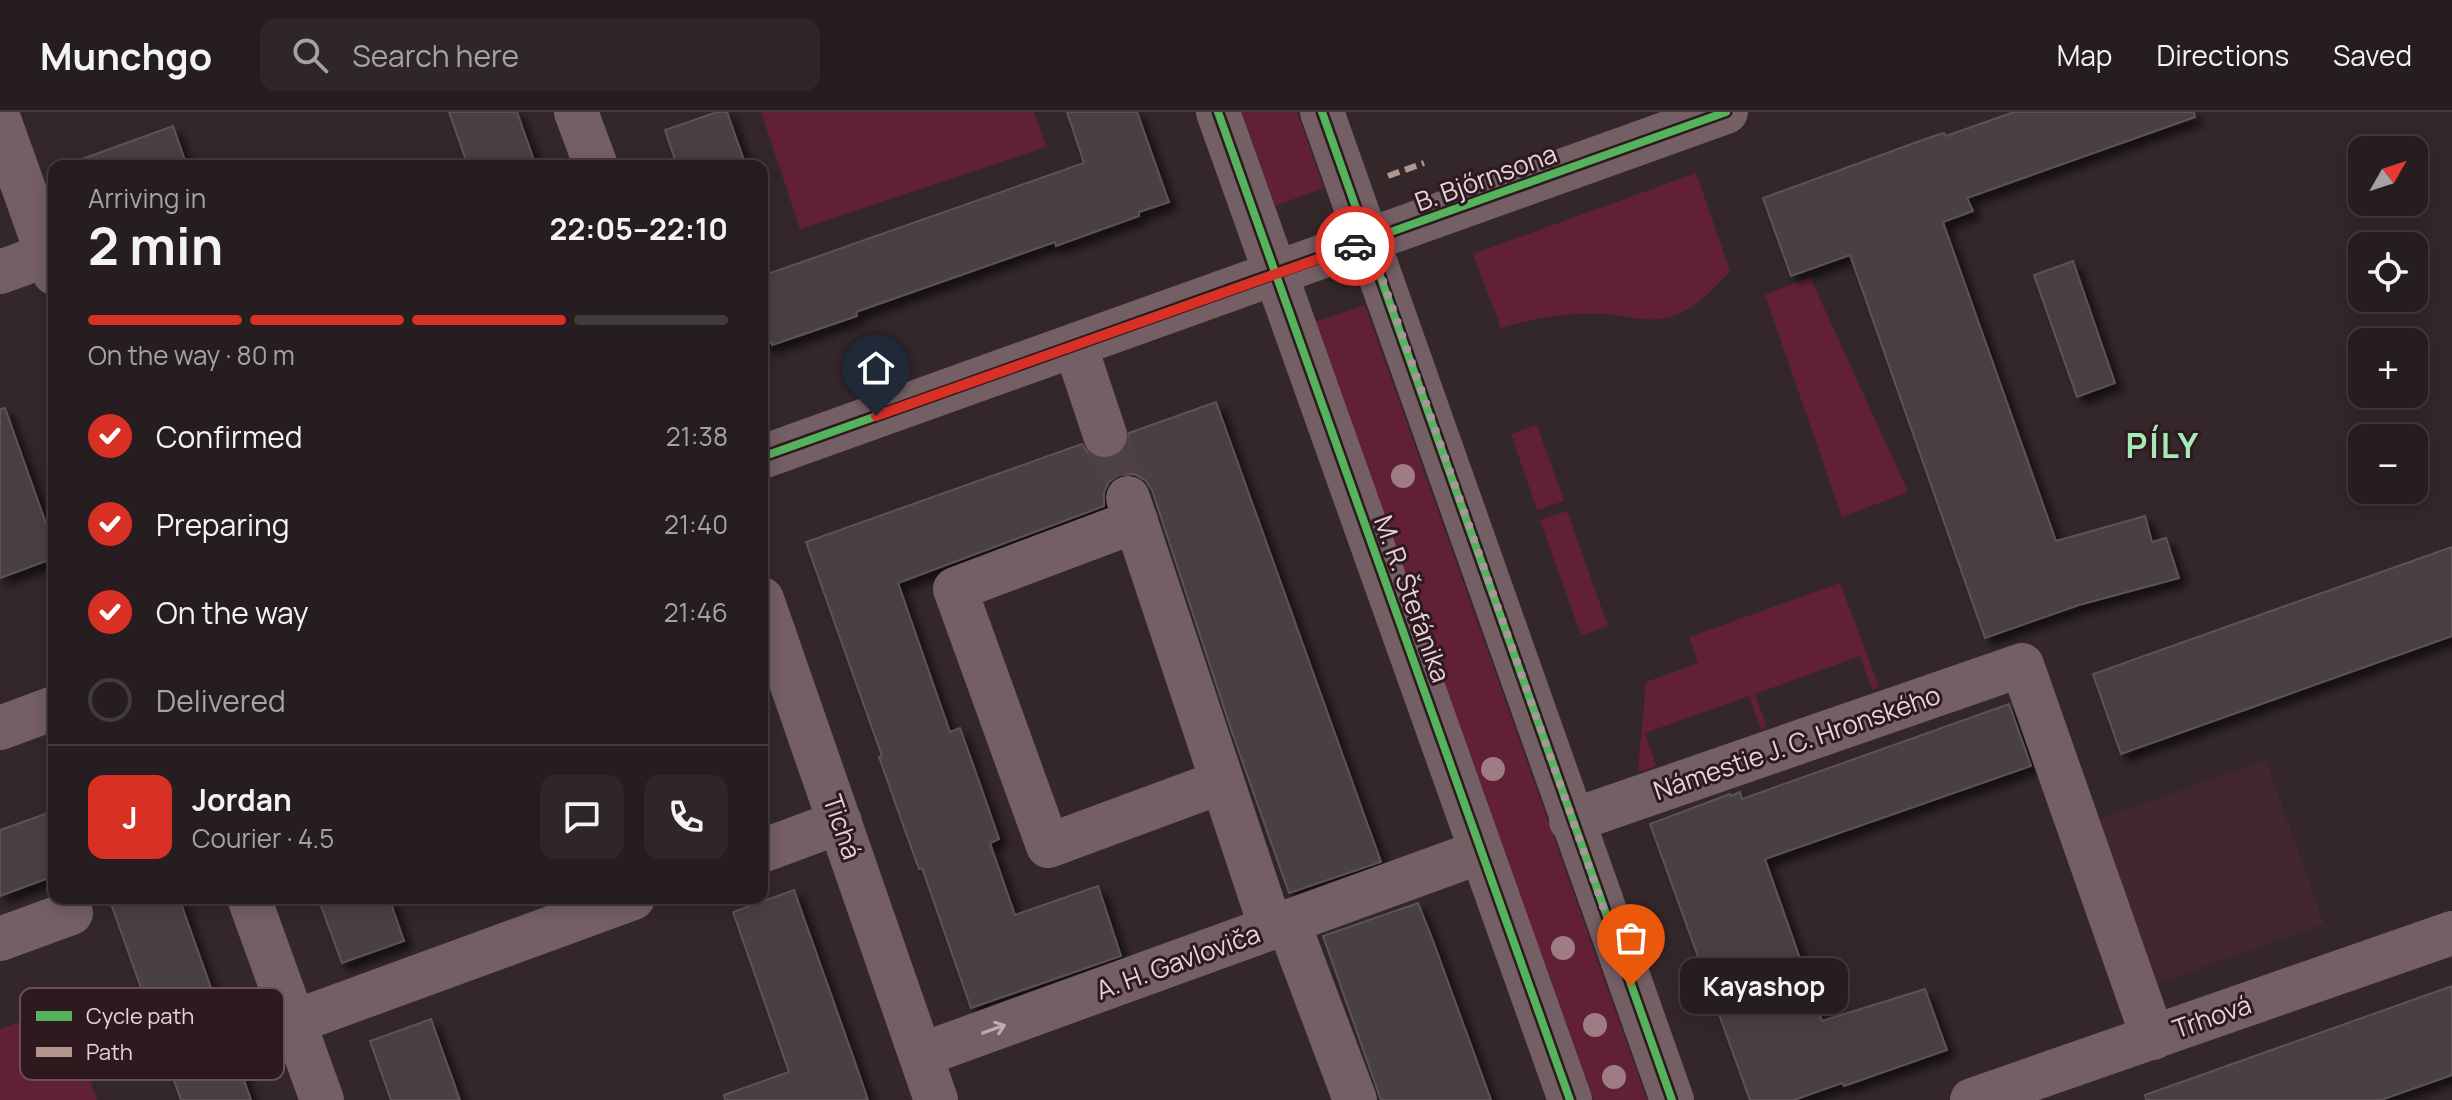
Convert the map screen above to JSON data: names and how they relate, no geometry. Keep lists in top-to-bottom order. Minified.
{"streets":{"street":["B. Bjőrnsona","M. R. Štefánika","Námestie J. C. Hronského","Tichá","A. H. Gavloviča","Trhová"]},"crossings":[["B. Bjőrnsona","M. R. Štefánika"],["M. R. Štefánika","A. H. Gavloviča"],["Námestie J. C. Hronského","Trhová"],["Tichá","A. H. Gavloviča"]],"one_way":["A. H. Gavloviča"],"districts":["PÍLY"],"places":["Kayashop"],"legend":["Cycle path","Path"],"north":"top right","page":{"header":"Munchgo","search":"Search here","nav":["Map","Directions","Saved"],"map_buttons":["+","−"],"heading":["2 min","Arriving in","22:05–22:10"],"panel":["Jordan","Courier · 4.5"],"bar":"On the way · 80 m","list":[["Confirmed","21:38"],["Preparing","21:40"],["On the way","21:46"],"Delivered"],"round":"J","bubble":"Kayashop"}}
